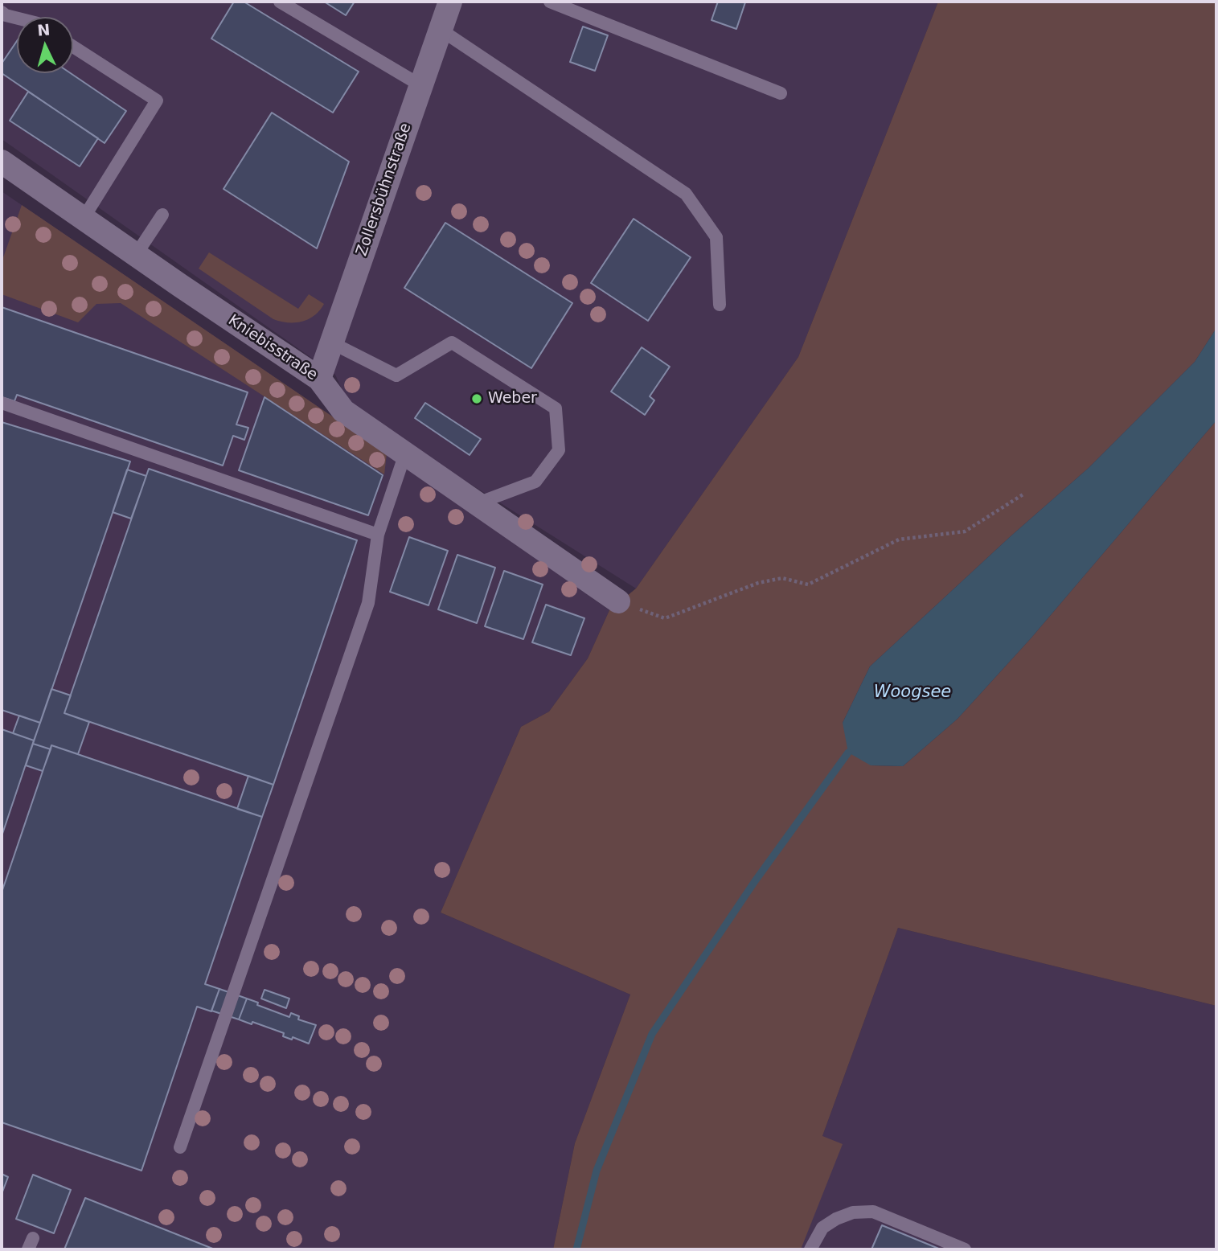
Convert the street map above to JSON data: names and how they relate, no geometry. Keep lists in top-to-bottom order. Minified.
{"streets":{"street":["Zollersbühnstraße","Kniebisstraße"]},"crossings":[["Zollersbühnstraße","Kniebisstraße"]],"water":["Woogsee"],"places":["Weber"],"north":"top"}
